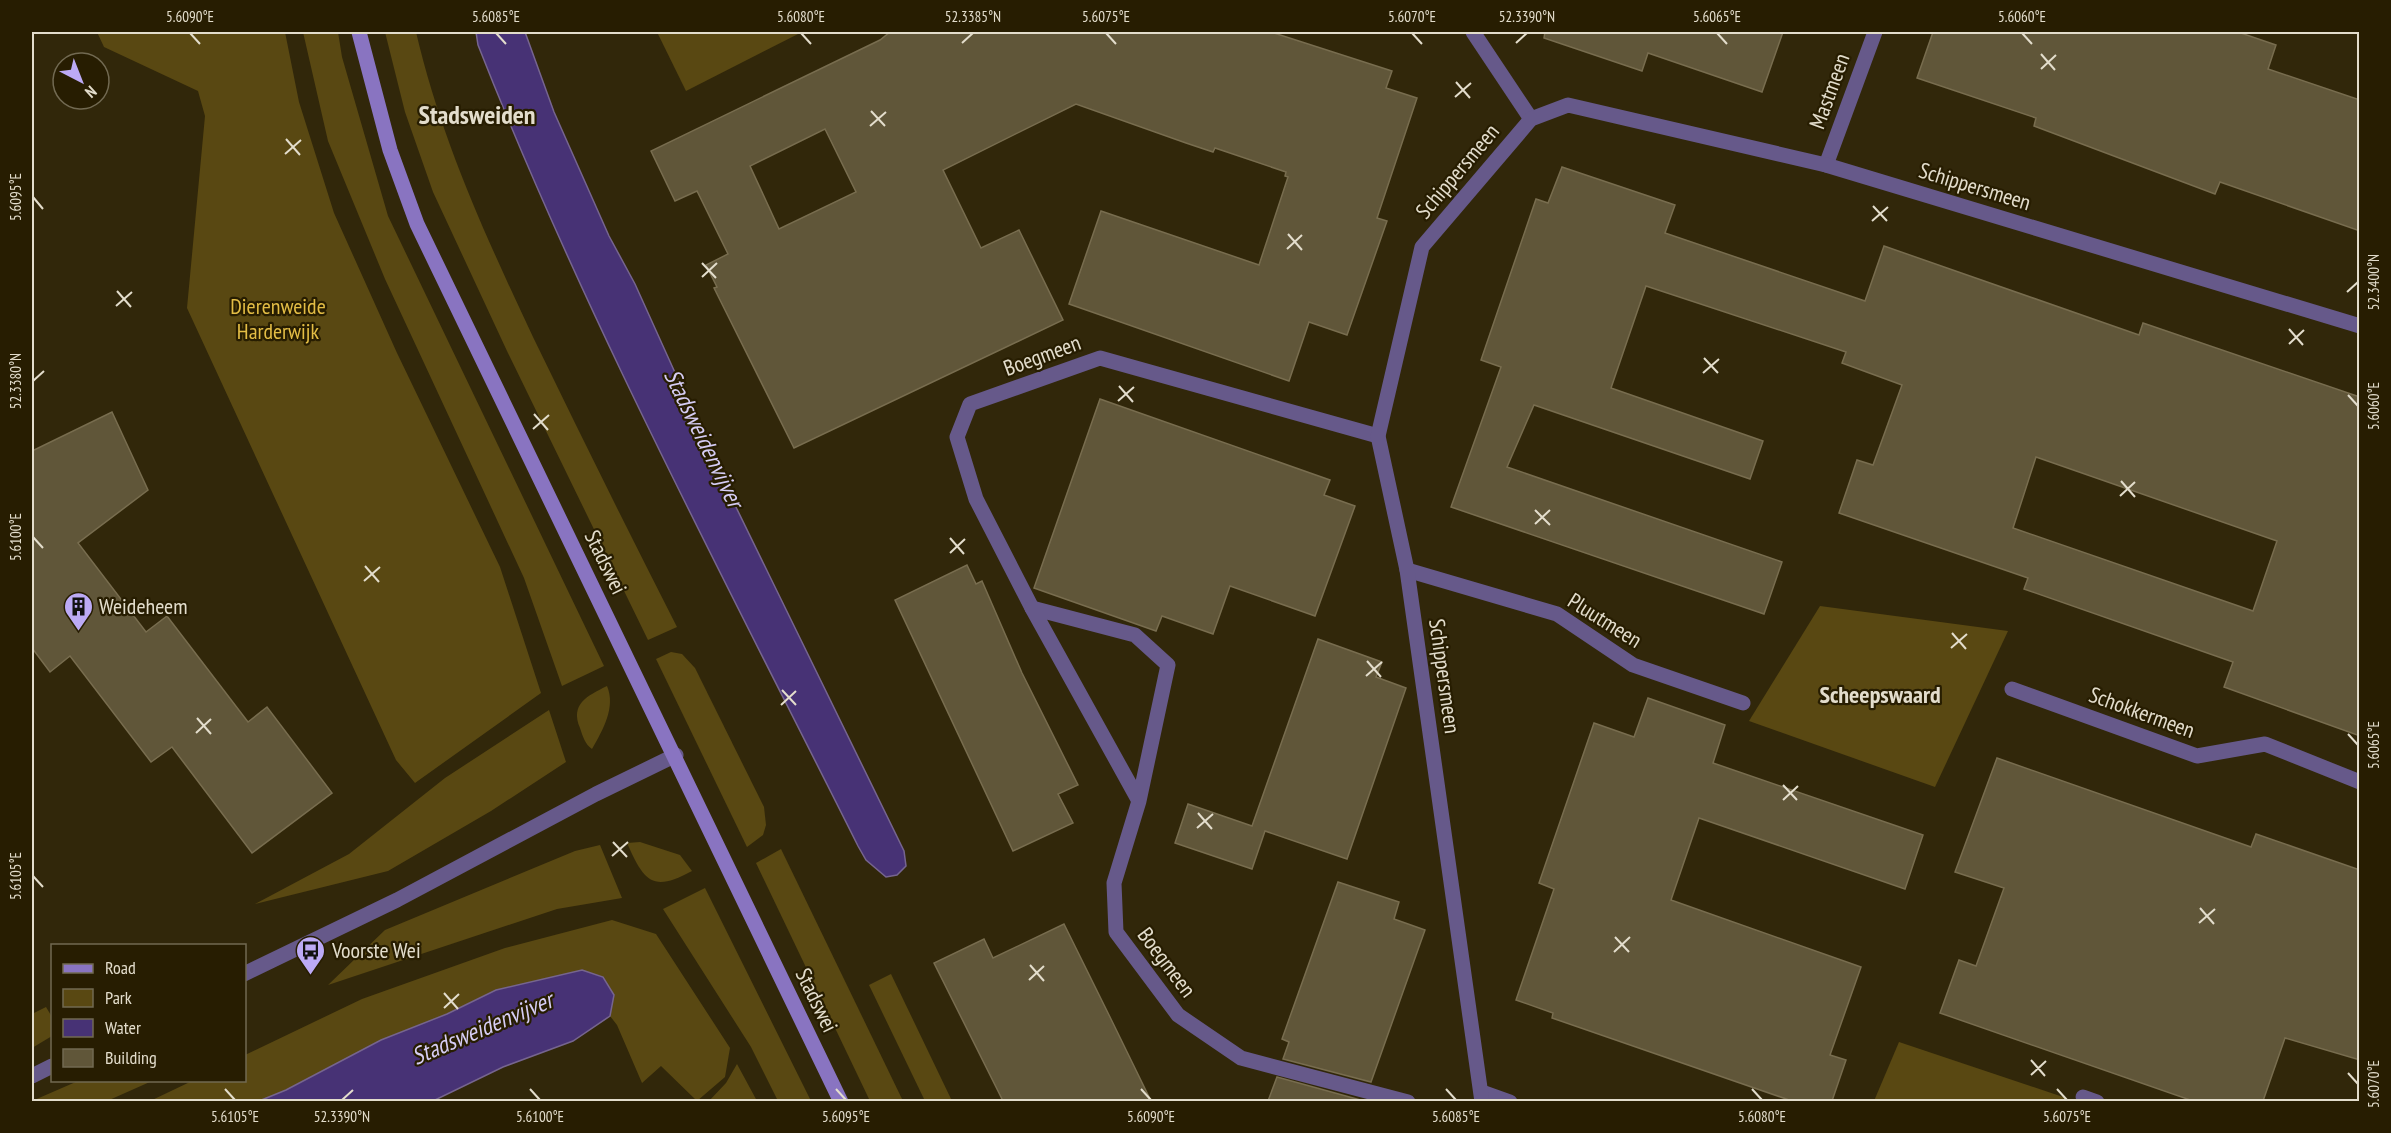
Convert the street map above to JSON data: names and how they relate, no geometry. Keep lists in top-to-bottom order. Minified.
{"streets":{"street":["Mastmeen","Schippersmeen","Boegmeen","Stadswei","Pluutmeen","Schokkermeen"]},"crossings":[["Mastmeen","Schippersmeen"],["Schippersmeen","Boegmeen"],["Schippersmeen","Pluutmeen"]],"districts":["Stadsweiden","Scheepswaard"],"water":["Stadsweidenvijver"],"parks":["Dierenweide Harderwijk"],"places":{"building":["Weideheem"],"bus stop":["Voorste Wei"]},"legend":["Road","Park","Water","Building"],"north":"bottom right","coordinates":["5.6090°E","5.6085°E","5.6080°E","52.3385°N","5.6075°E","5.6070°E","52.3390°N","5.6065°E","5.6060°E","5.6095°E","52.3400°N","52.3380°N","5.6100°E","5.6105°E"]}
